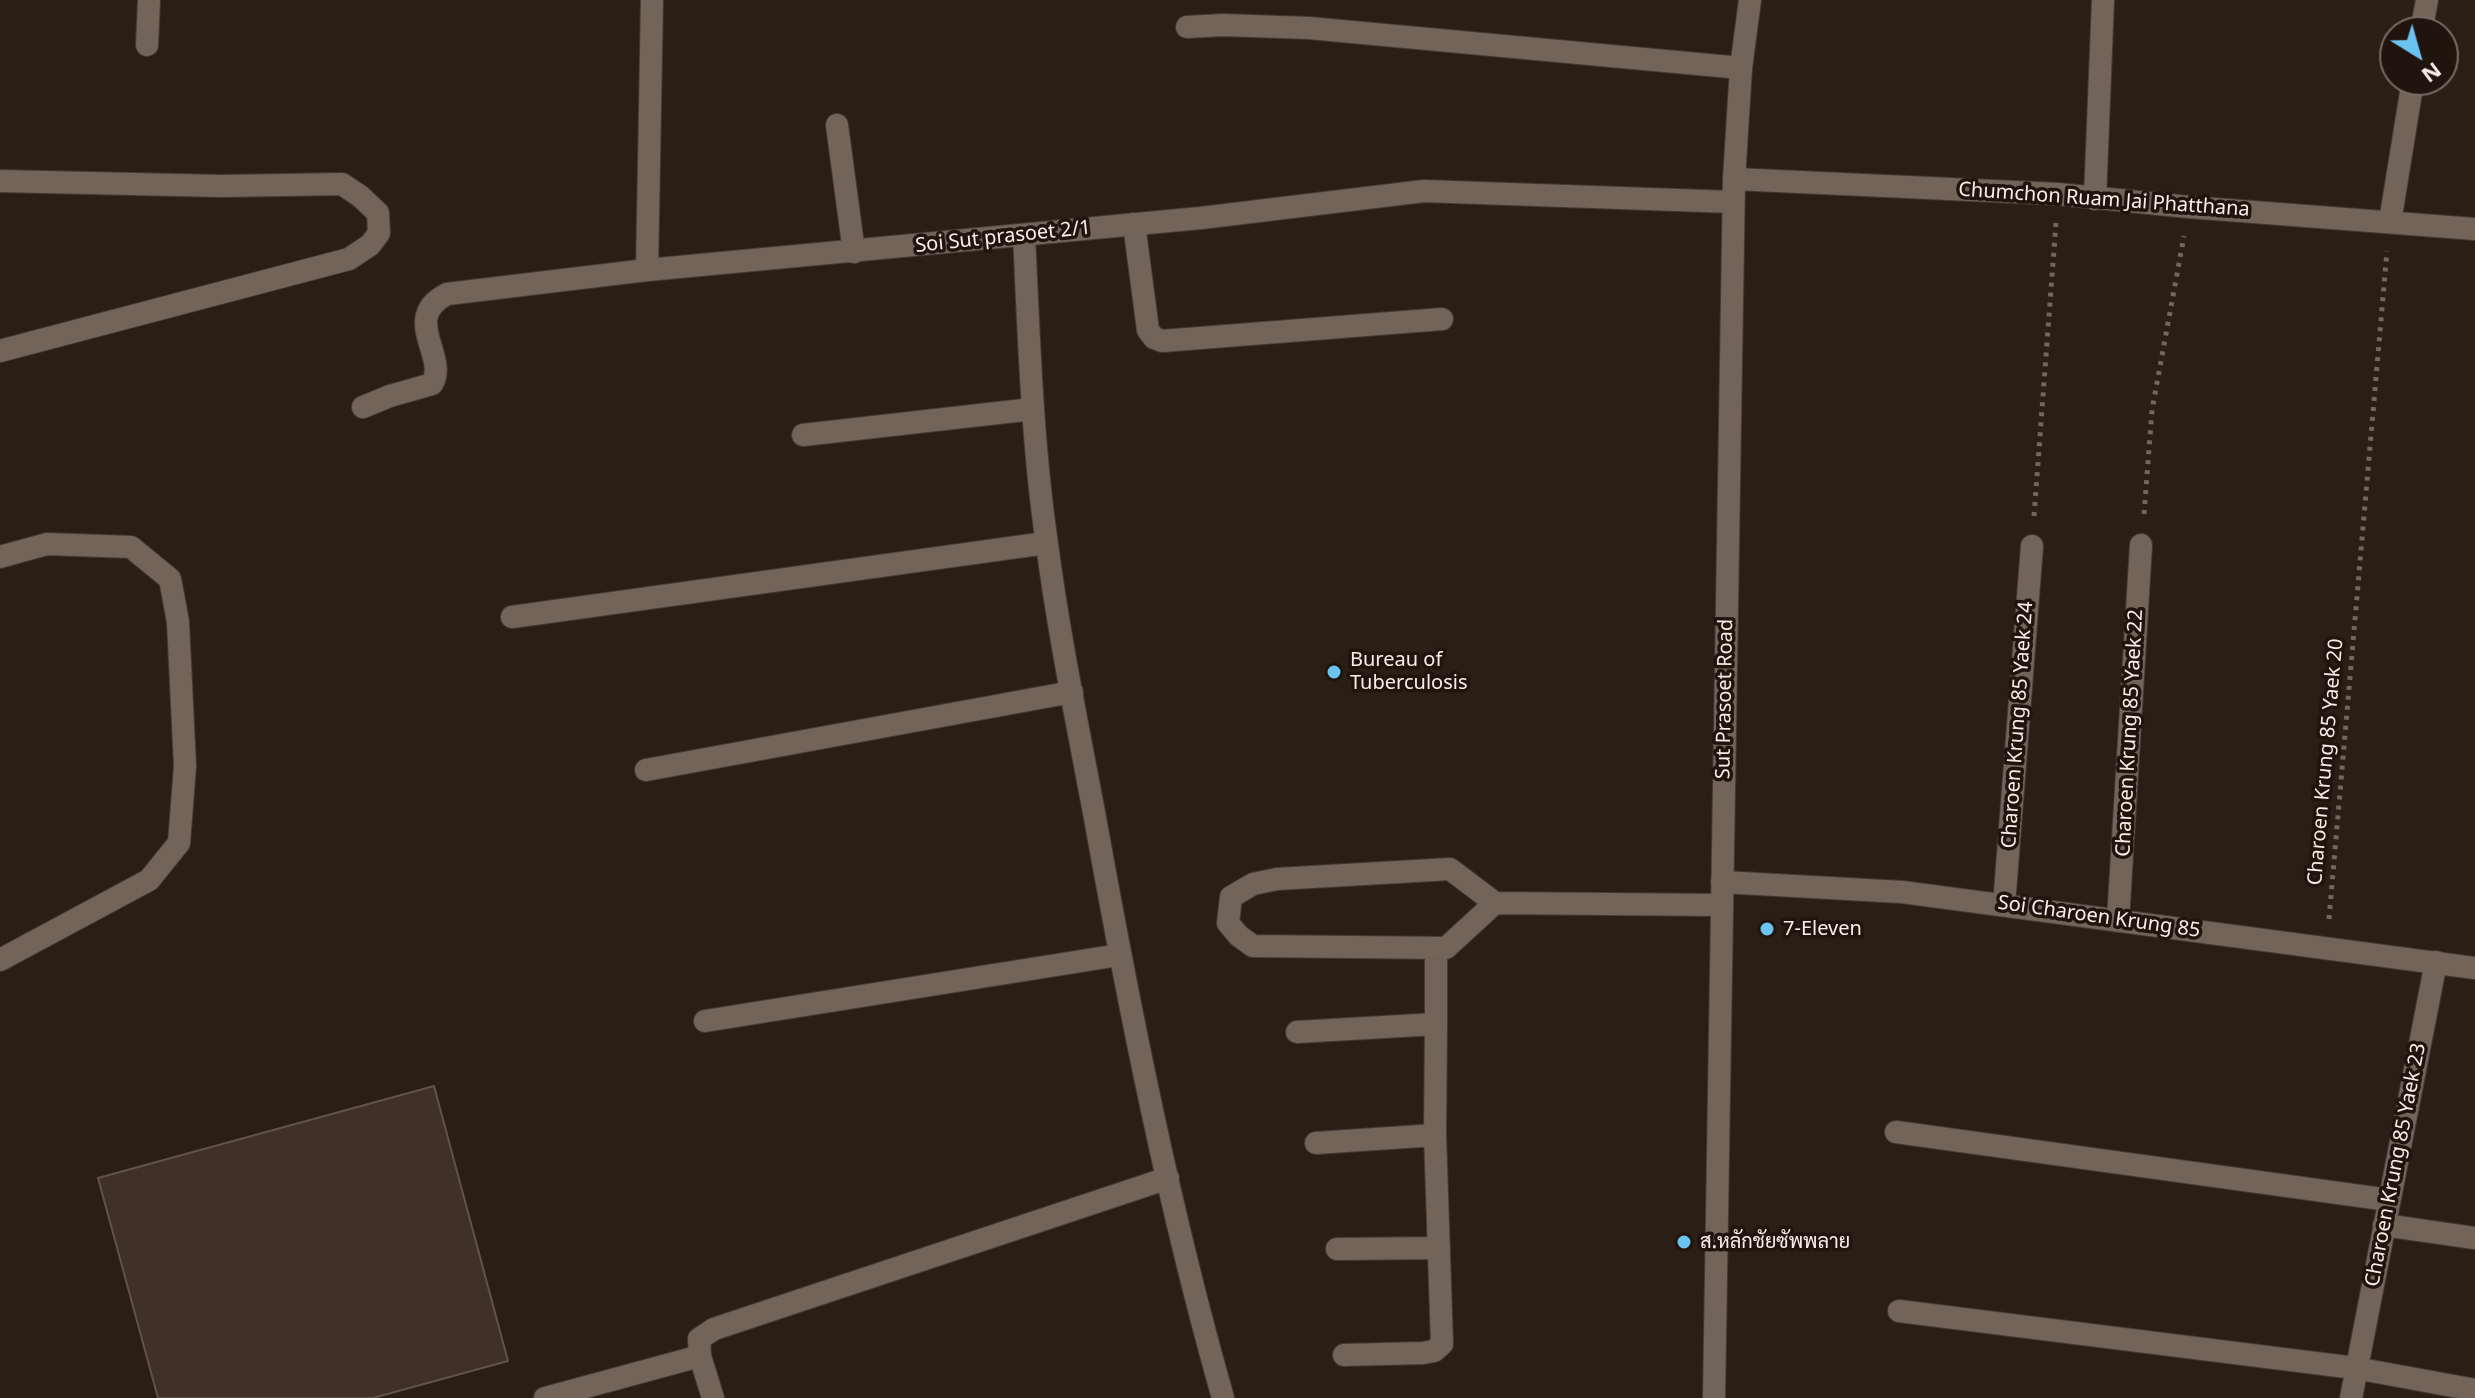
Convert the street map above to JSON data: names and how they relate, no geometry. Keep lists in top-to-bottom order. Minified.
{"streets":{"street":["Chumchon Ruam Jai Phatthana","Soi Sut prasoet 2/1","Sut Prasoet Road","Charoen Krung 85 Yaek 24","Charoen Krung 85 Yaek 22","Soi Charoen Krung 85","Charoen Krung 85 Yaek 23"],"path":["Charoen Krung 85 Yaek 20"]},"crossings":[["Chumchon Ruam Jai Phatthana","Soi Sut prasoet 2/1"],["Chumchon Ruam Jai Phatthana","Sut Prasoet Road"],["Chumchon Ruam Jai Phatthana","Charoen Krung 85 Yaek 20"],["Soi Sut prasoet 2/1","Sut Prasoet Road"],["Sut Prasoet Road","Soi Charoen Krung 85"],["Charoen Krung 85 Yaek 24","Soi Charoen Krung 85"],["Charoen Krung 85 Yaek 22","Soi Charoen Krung 85"],["Charoen Krung 85 Yaek 20","Soi Charoen Krung 85"],["Soi Charoen Krung 85","Charoen Krung 85 Yaek 23"]],"places":["Bureau of Tuberculosis","7-Eleven","ส.หลักชัยซัพพลาย"],"north":"bottom right"}
